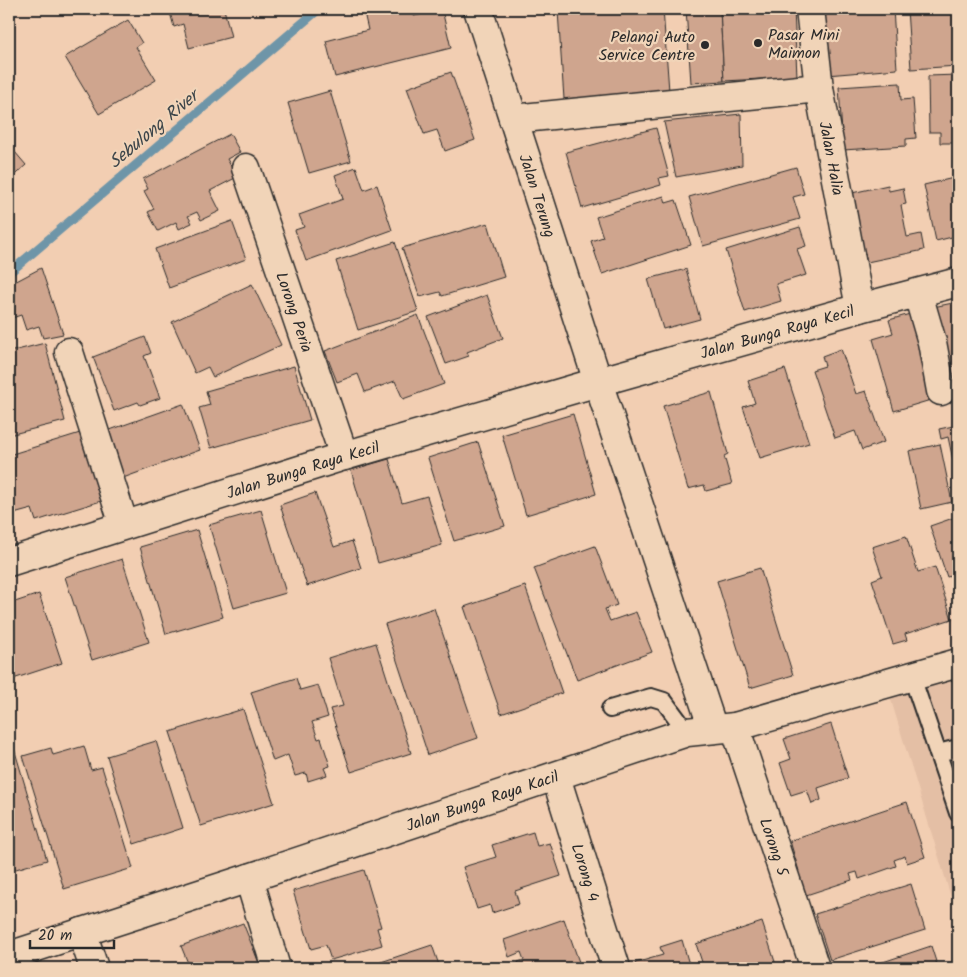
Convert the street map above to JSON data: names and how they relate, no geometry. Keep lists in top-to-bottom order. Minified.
{"streets":{"street":["Jalan Halia","Jalan Terung","Lorong Peria","Jalan Bunga Raya Kecil","Jalan Bunga Raya Kacil","Lorong 5","Lorong 4"]},"crossings":[["Jalan Halia","Jalan Bunga Raya Kecil"],["Jalan Terung","Jalan Bunga Raya Kecil"],["Lorong Peria","Jalan Bunga Raya Kecil"],["Jalan Bunga Raya Kacil","Lorong 5"],["Jalan Bunga Raya Kacil","Lorong 4"]],"water":["Sebulong River"],"places":["Pasar Mini Maimon","Pelangi Auto Service Centre"],"scale_bar":"20 m"}
